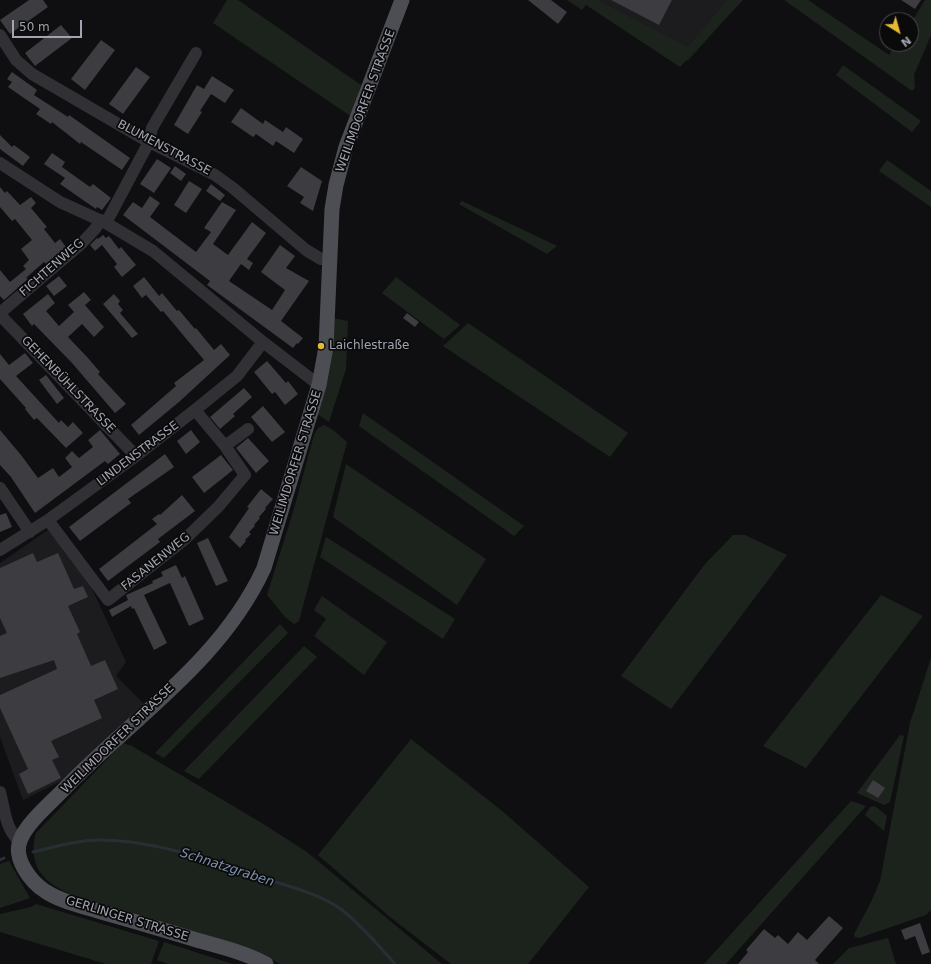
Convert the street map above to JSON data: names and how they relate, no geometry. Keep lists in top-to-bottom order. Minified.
{"streets":{"main road":["WEILIMDORFER STRASSE","GERLINGER STRASSE"],"street":["BLUMENSTRASSE","FICHTENWEG","GEHENBÜHLSTRASSE","LINDENSTRASSE","FASANENWEG"]},"crossings":[["WEILIMDORFER STRASSE","BLUMENSTRASSE"],["WEILIMDORFER STRASSE","GERLINGER STRASSE"],["BLUMENSTRASSE","FICHTENWEG"],["FICHTENWEG","GEHENBÜHLSTRASSE"],["GEHENBÜHLSTRASSE","LINDENSTRASSE"],["LINDENSTRASSE","FASANENWEG"]],"water":["Schnatzgraben"],"places":["Laichlestraße"],"scale_bar":"50 m","north":"bottom right"}
